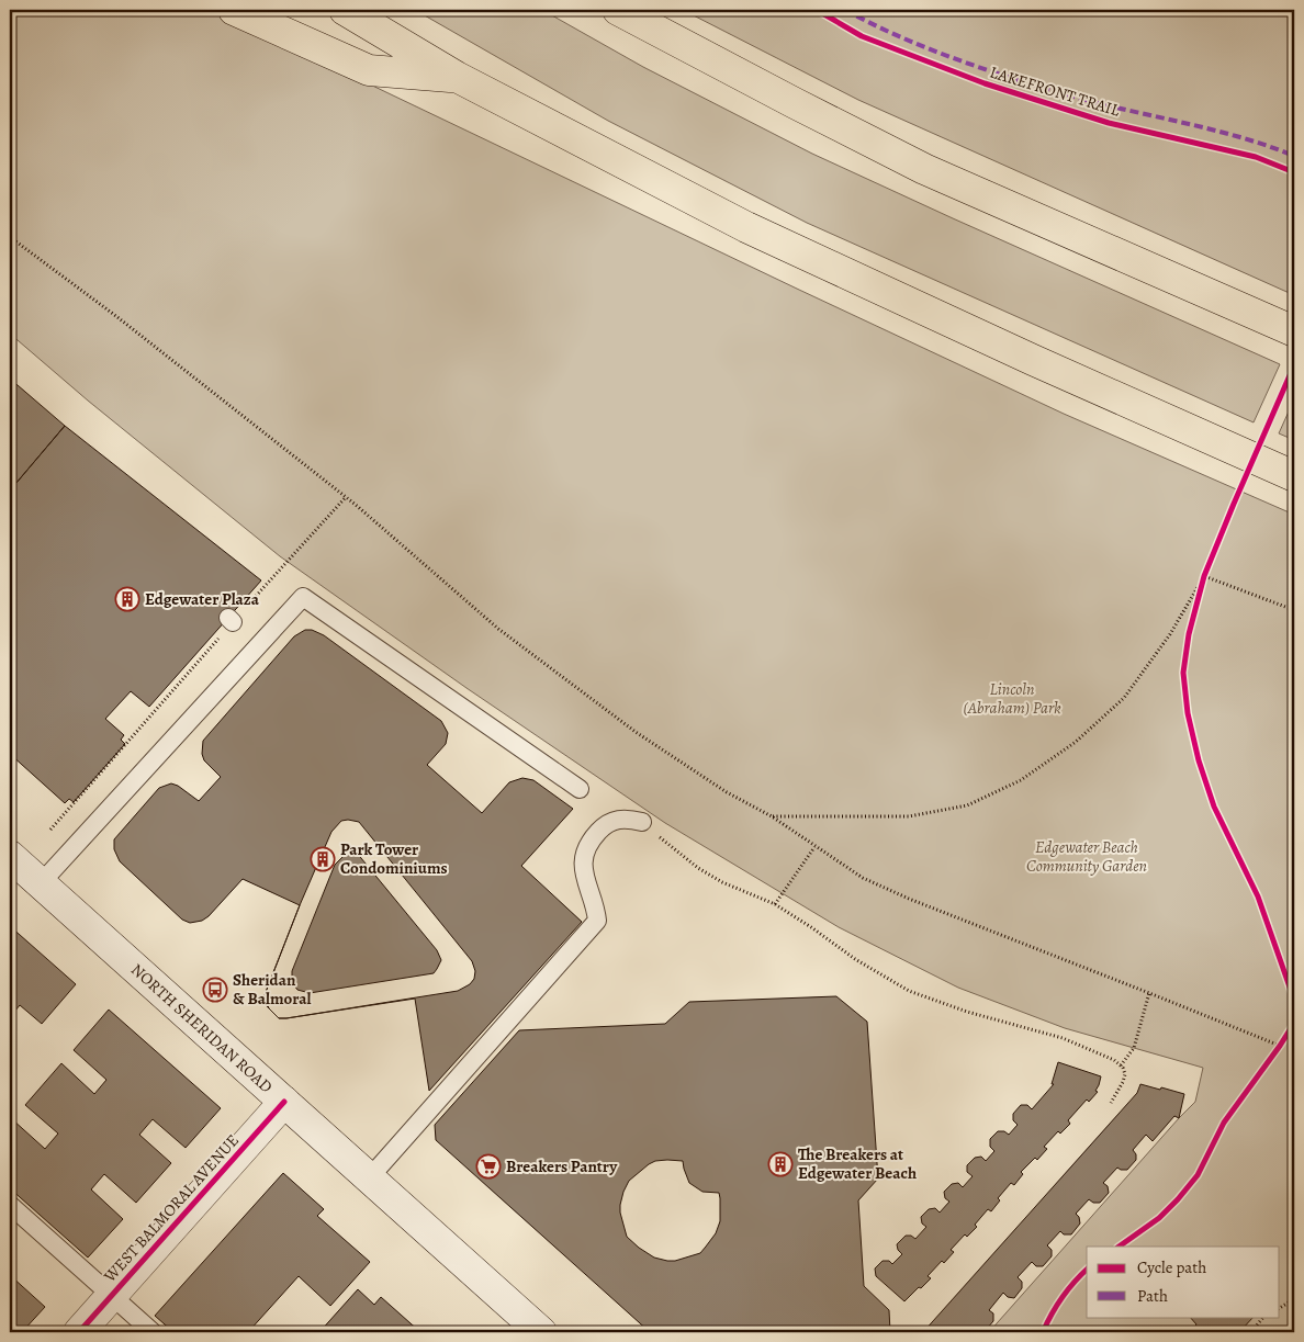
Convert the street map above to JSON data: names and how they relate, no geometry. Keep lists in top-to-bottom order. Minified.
{"streets":{"main road":["NORTH SHERIDAN ROAD","WEST BALMORAL AVENUE"],"cycle path":["LAKEFRONT TRAIL"]},"crossings":[["NORTH SHERIDAN ROAD","WEST BALMORAL AVENUE"]],"parks":["Lincoln (Abraham) Park","Edgewater Beach Community Garden"],"places":{"building":["Edgewater Plaza","Park Tower Condominiums","The Breakers at Edgewater Beach"],"bus stop":["Sheridan & Balmoral"],"supermarket":["Breakers Pantry"]},"legend":["Cycle path","Path"]}
